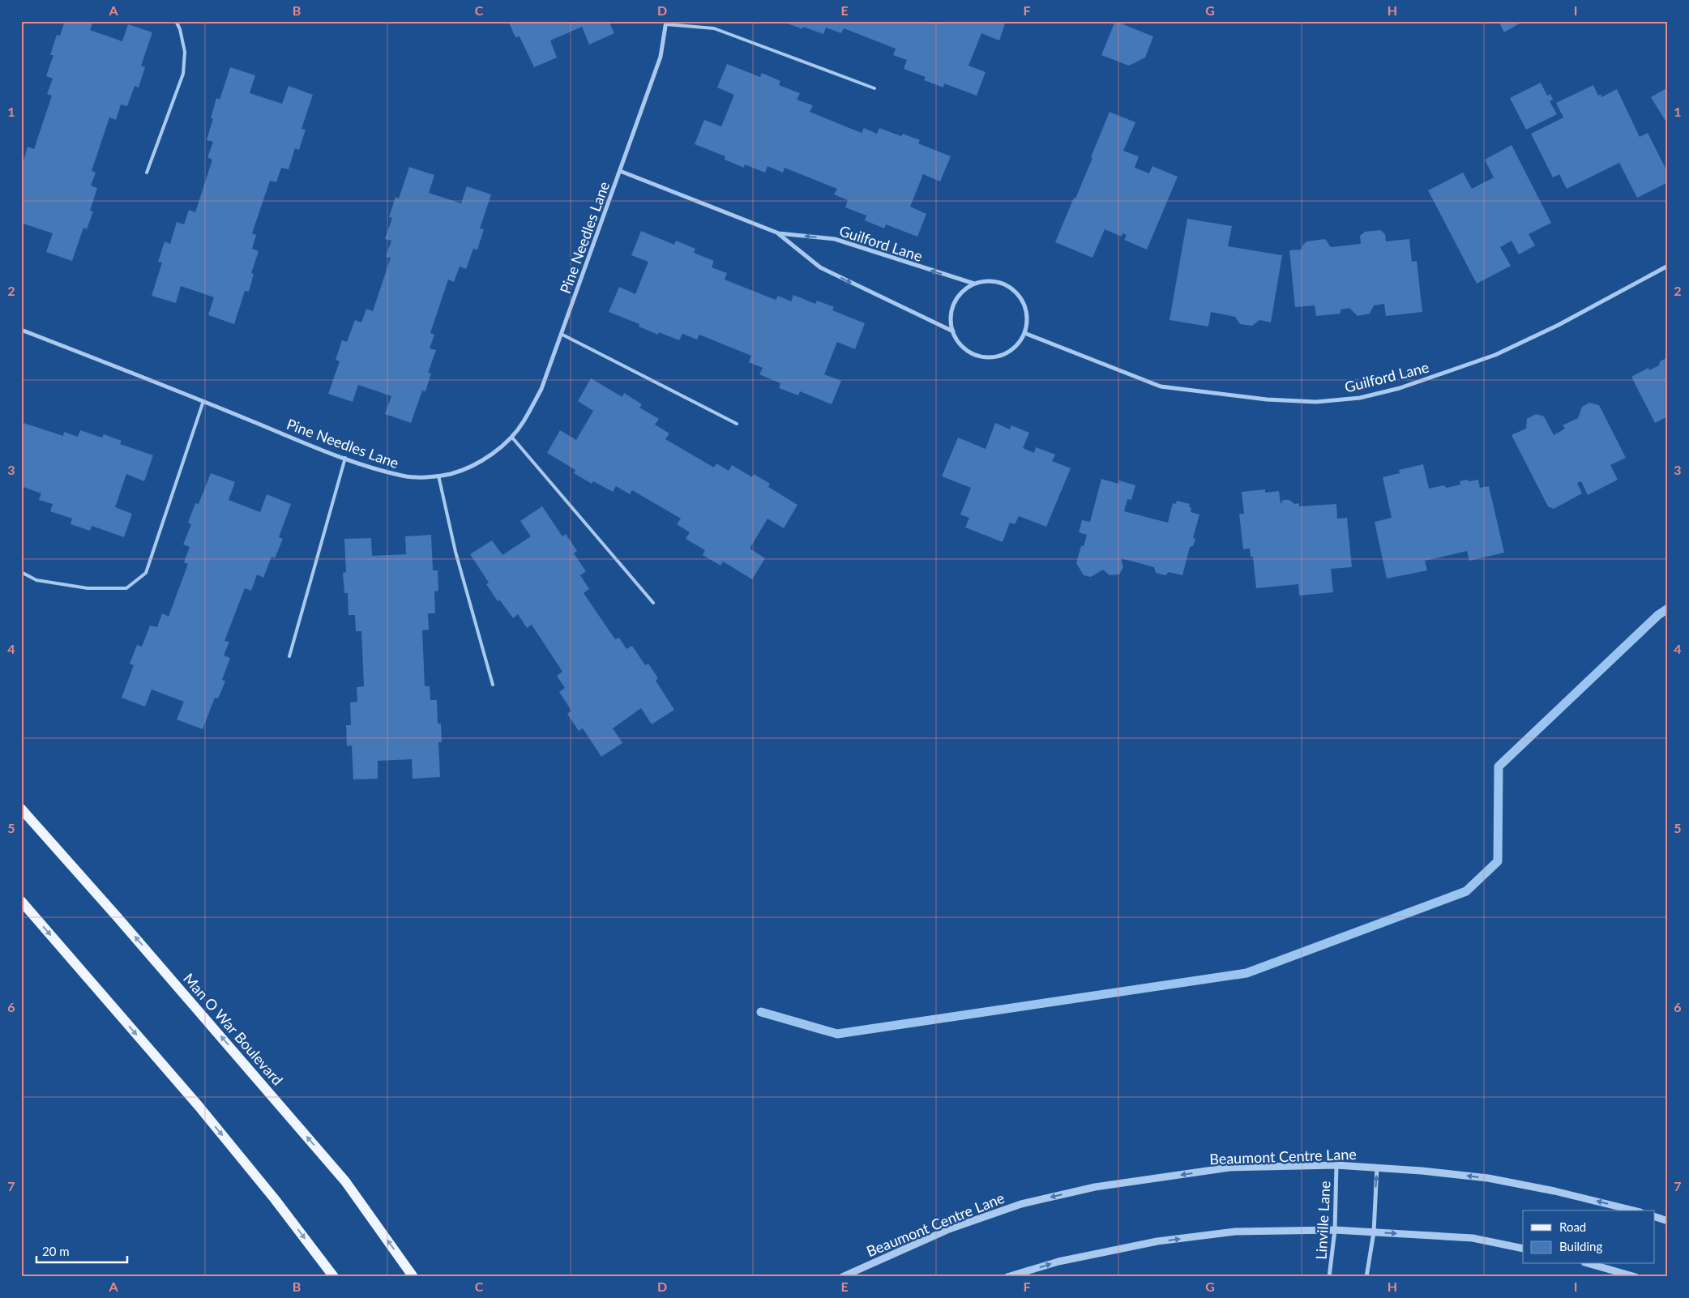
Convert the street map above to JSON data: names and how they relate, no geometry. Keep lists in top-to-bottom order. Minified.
{"streets":{"main road":["Man O War Boulevard"],"street":["Pine Needles Lane","Guilford Lane","Beaumont Centre Lane","Linville Lane"]},"crossings":[["Pine Needles Lane","Guilford Lane"],["Beaumont Centre Lane","Linville Lane"]],"legend":["Road","Building"],"scale_bar":"20 m","grid":{"columns":["A","B","C","D","E","F","G","H","I"],"rows":["1","2","3","4","5","6","7"]}}
